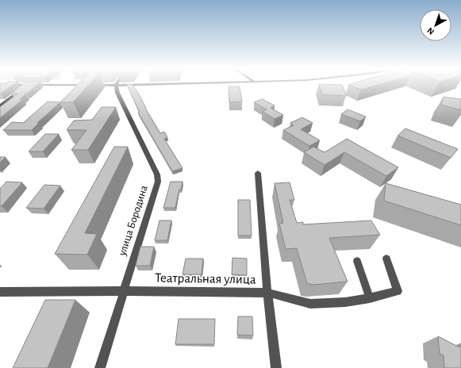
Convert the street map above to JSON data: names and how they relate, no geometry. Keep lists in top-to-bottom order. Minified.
{"streets":{"street":["улица Бородина","Театральная улица"]},"crossings":[["улица Бородина","Театральная улица"]],"north":"bottom left"}
